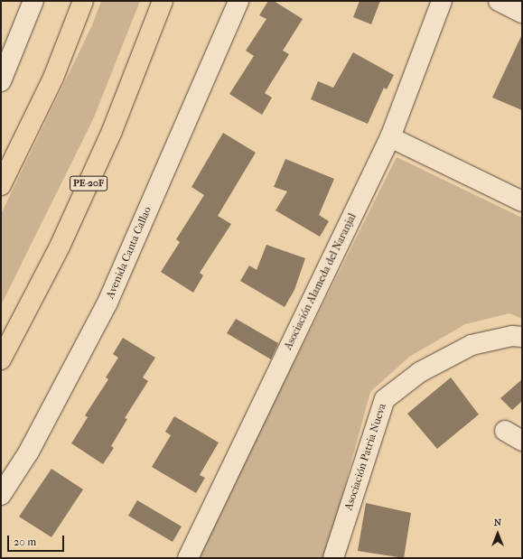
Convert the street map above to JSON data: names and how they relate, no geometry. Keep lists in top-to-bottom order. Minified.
{"streets":{"main road":["PE-20F"],"street":["Avenida Canta Callao","Asociación Alameda del Naranjal","Asociación Patria Nueva"]},"scale_bar":"20 m","north":"top"}
